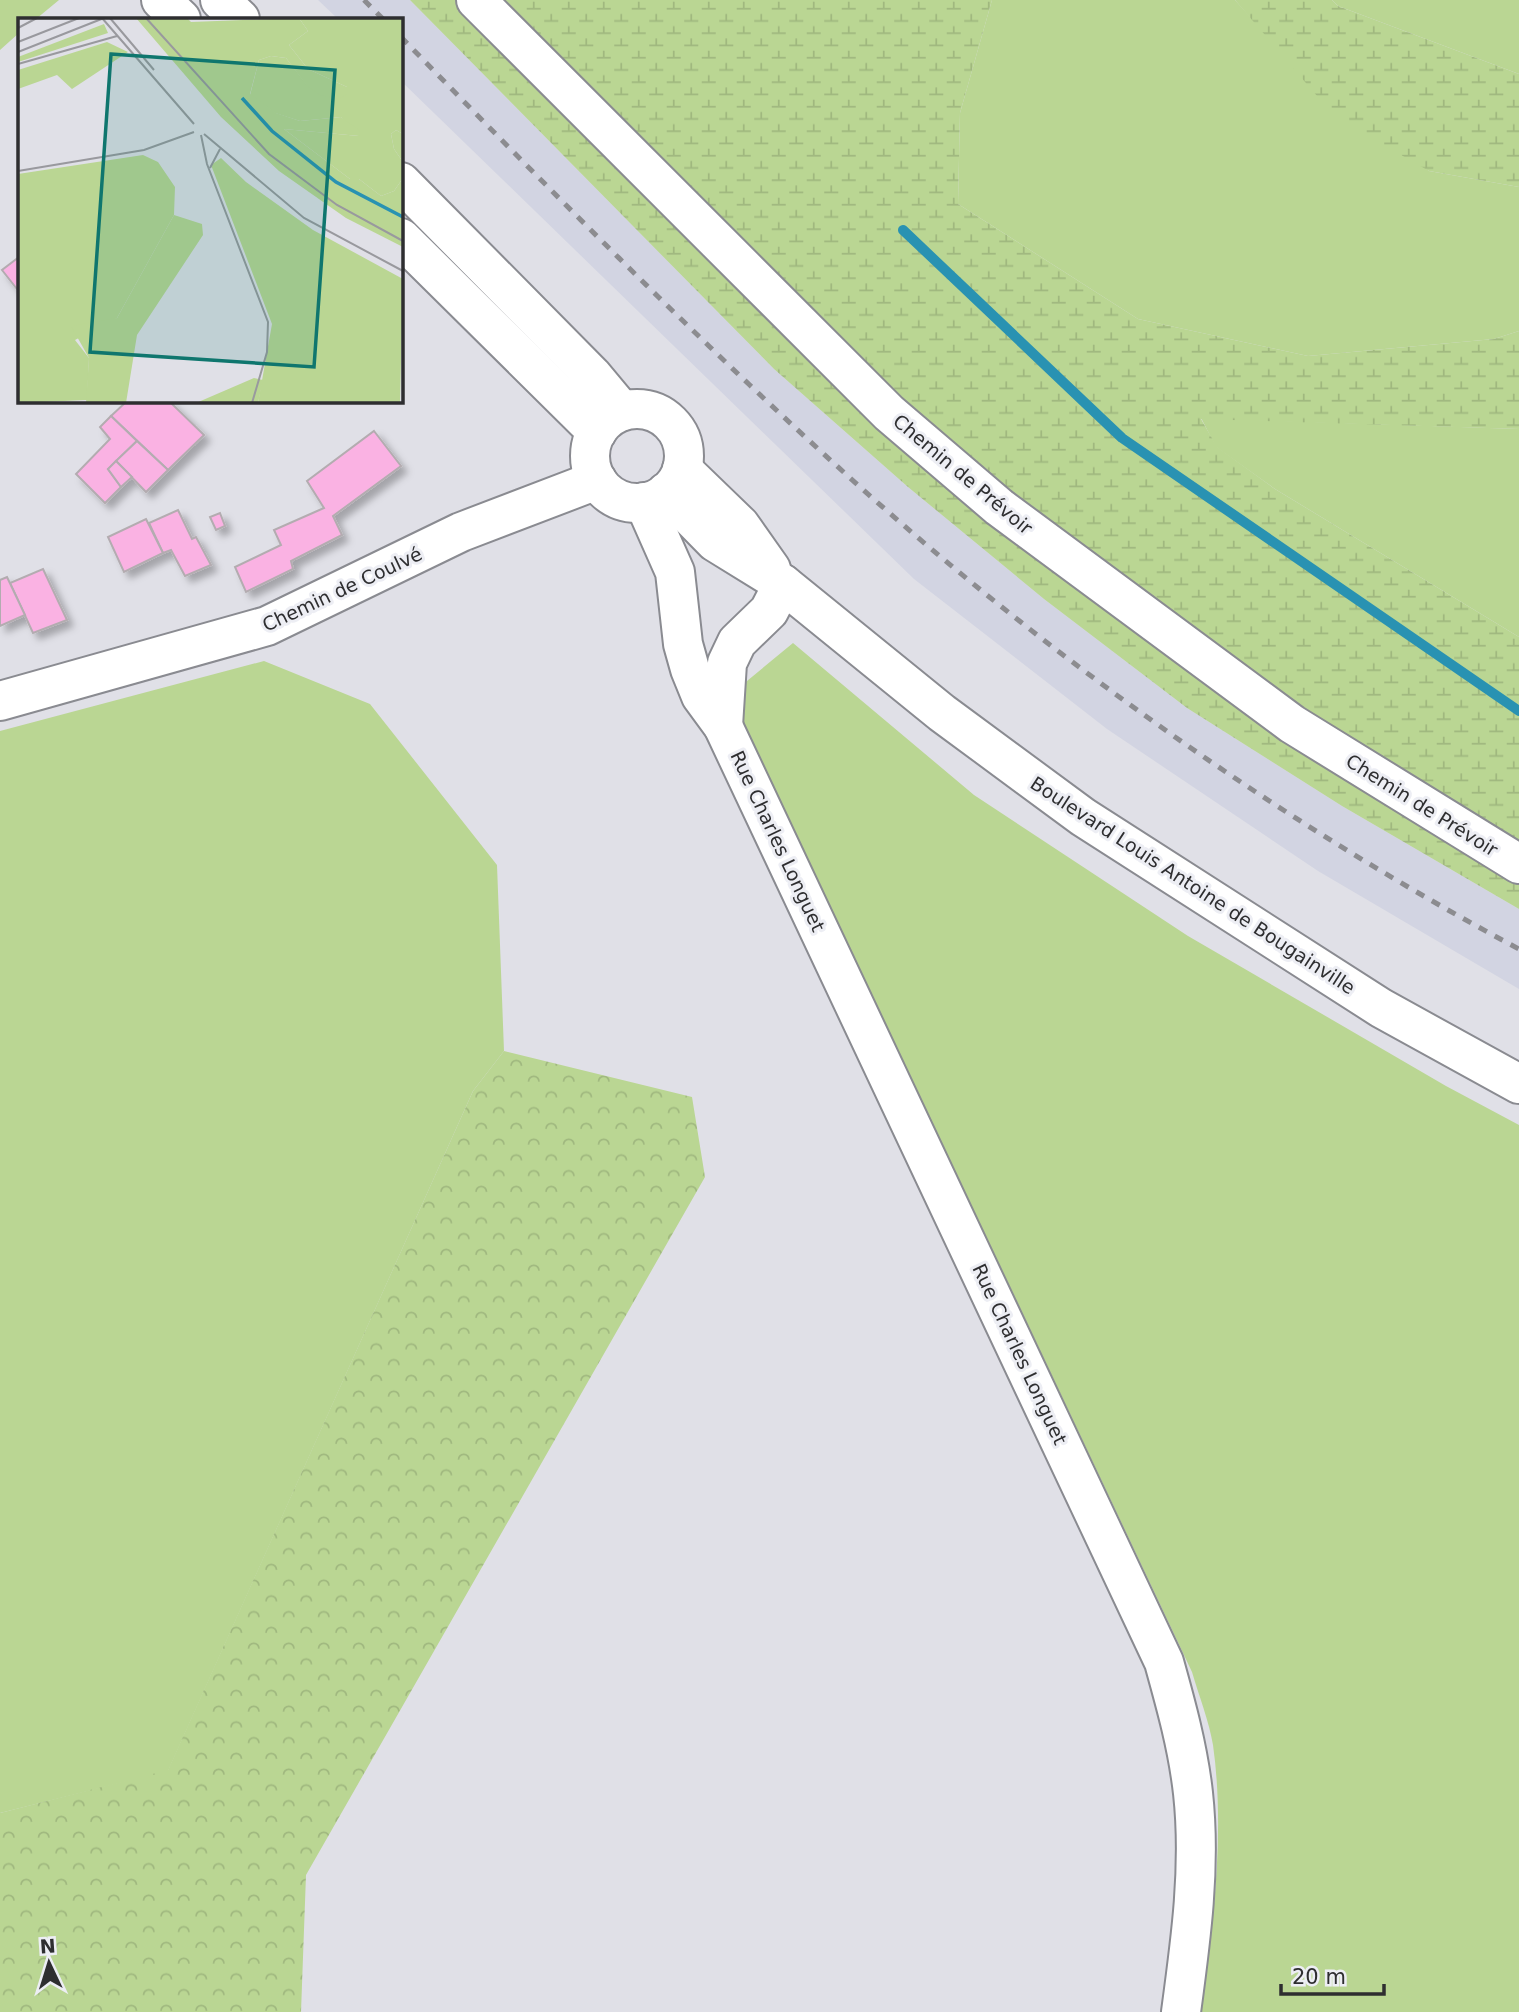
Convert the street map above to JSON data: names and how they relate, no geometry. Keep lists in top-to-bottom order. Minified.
{"streets":{"street":["Chemin de Prévoir","Chemin de Coulvé","Rue Charles Longuet","Boulevard Louis Antoine de Bougainville"]},"crossings":[["Chemin de Coulvé","Rue Charles Longuet"],["Chemin de Coulvé","Boulevard Louis Antoine de Bougainville"],["Rue Charles Longuet","Boulevard Louis Antoine de Bougainville"]],"scale_bar":"20 m","north":"top"}
